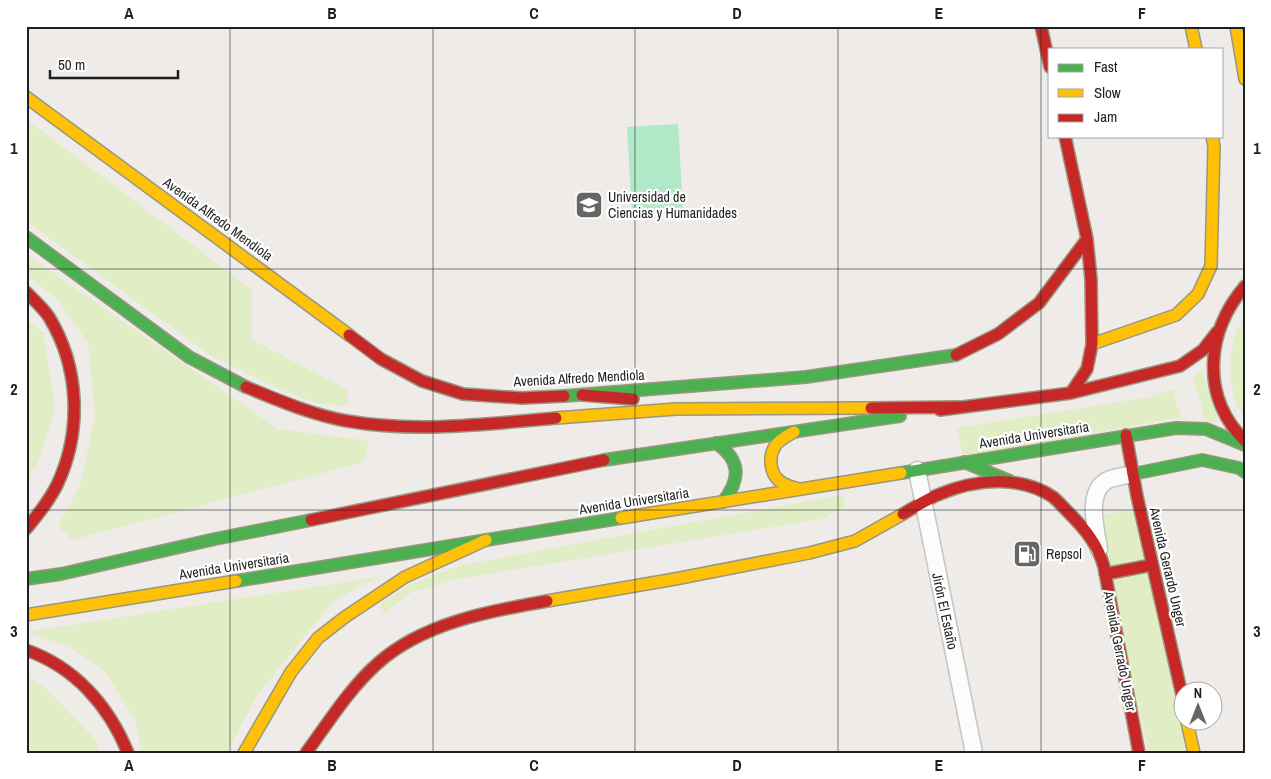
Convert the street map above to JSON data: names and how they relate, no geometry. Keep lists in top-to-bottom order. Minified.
{"streets":{"main road":["Avenida Alfredo Mendiola","Avenida Universitaria","Avenida Gerardo Unger","Avenida Gerrado Unger"],"street":["Jirón El Estaño"]},"crossings":[["Avenida Universitaria","Avenida Gerardo Unger"],["Avenida Universitaria","Jirón El Estaño"],["Avenida Gerardo Unger","Avenida Gerrado Unger"]],"places":{"school or university":["Universidad de Ciencias y Humanidades"],"fuel station":["Repsol"]},"legend":["Fast","Slow","Jam"],"scale_bar":"50 m","north":"top","grid":{"columns":["A","B","C","D","E","F"],"rows":["1","2","3"]}}
